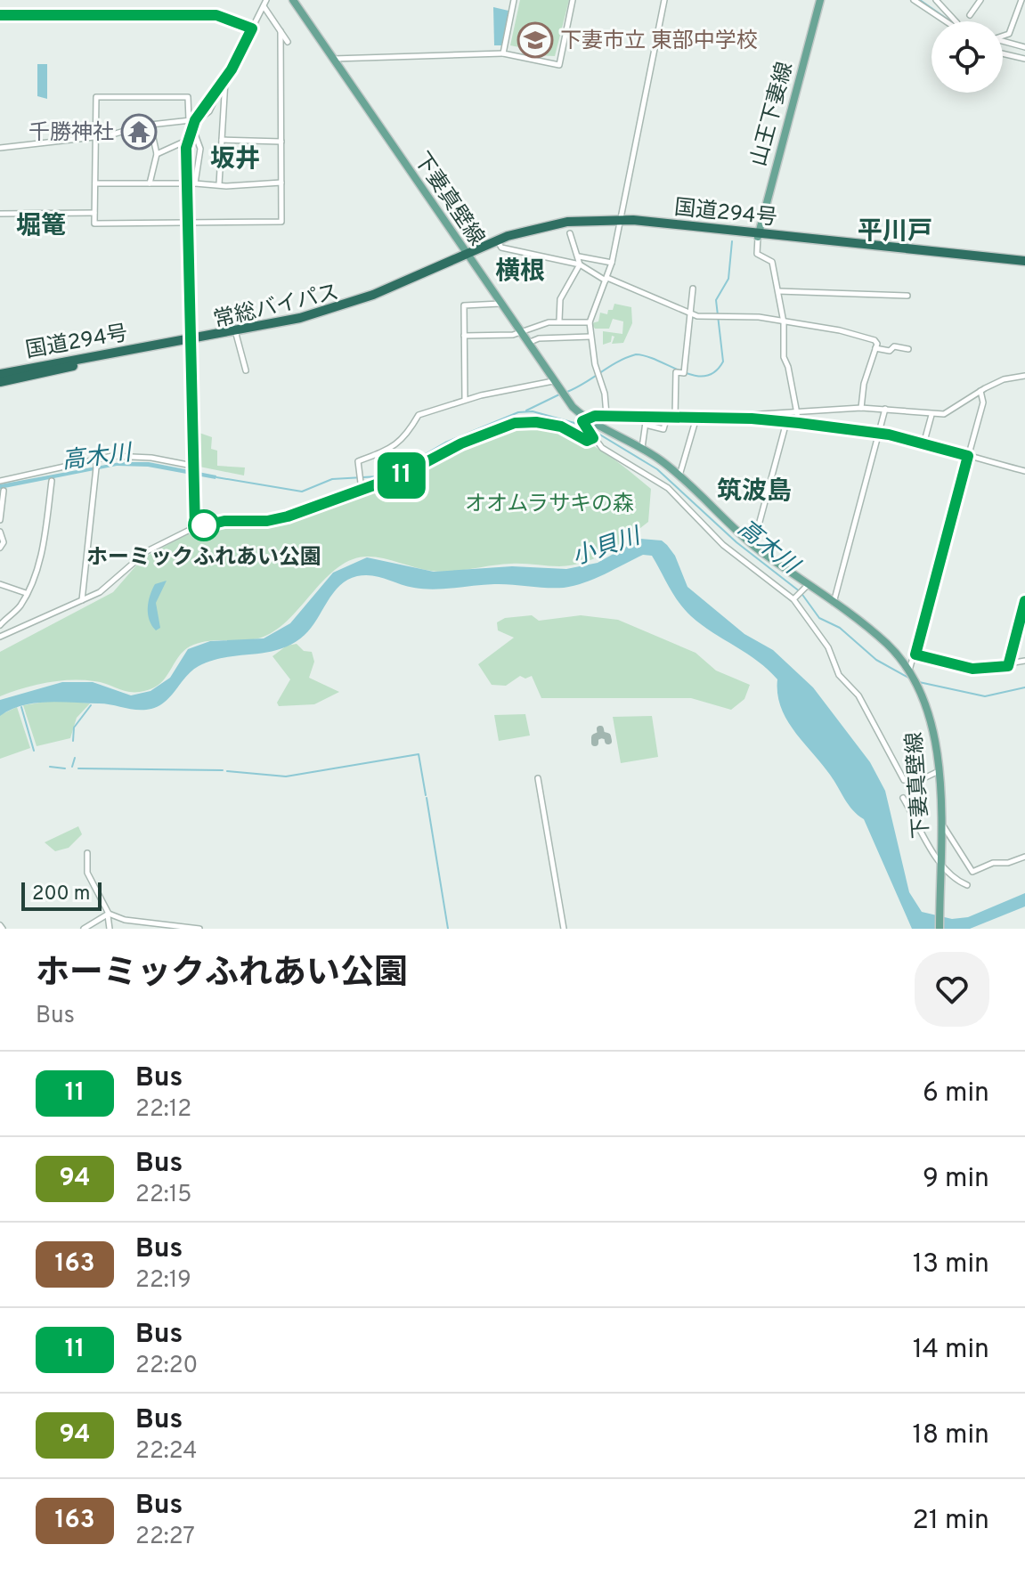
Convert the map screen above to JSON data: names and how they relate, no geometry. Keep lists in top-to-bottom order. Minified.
{"streets":{"highway":["国道294号","常総バイパス"],"main road":["山王下妻線","下妻真壁線"]},"crossings":[["山王下妻線","国道294号"],["下妻真壁線","国道294号"],["下妻真壁線","常総バイパス"],["国道294号","常総バイパス"]],"districts":["坂井","堀篭","平川戸","横根","筑波島"],"water":["高木川","小貝川"],"parks":["オオムラサキの森"],"places":{"school or university":["下妻市立 東部中学校"],"temple":["千勝神社"],"other":["ホーミックふれあい公園"]},"lines":["bus line 11"],"scale_bar":"200 m","page":{"on_map":"11","scale":"200 m","heading":["ホーミックふれあい公園","Bus"],"list":[{"mark":"11","name":"Bus","note":"22:12","value":"6 min"},{"mark":"94","name":"Bus","note":"22:15","value":"9 min"},{"mark":"163","name":"Bus","note":"22:19","value":"13 min"},{"mark":"11","name":"Bus","note":"22:20","value":"14 min"},{"mark":"94","name":"Bus","note":"22:24","value":"18 min"},{"mark":"163","name":"Bus","note":"22:27","value":"21 min"}]}}
